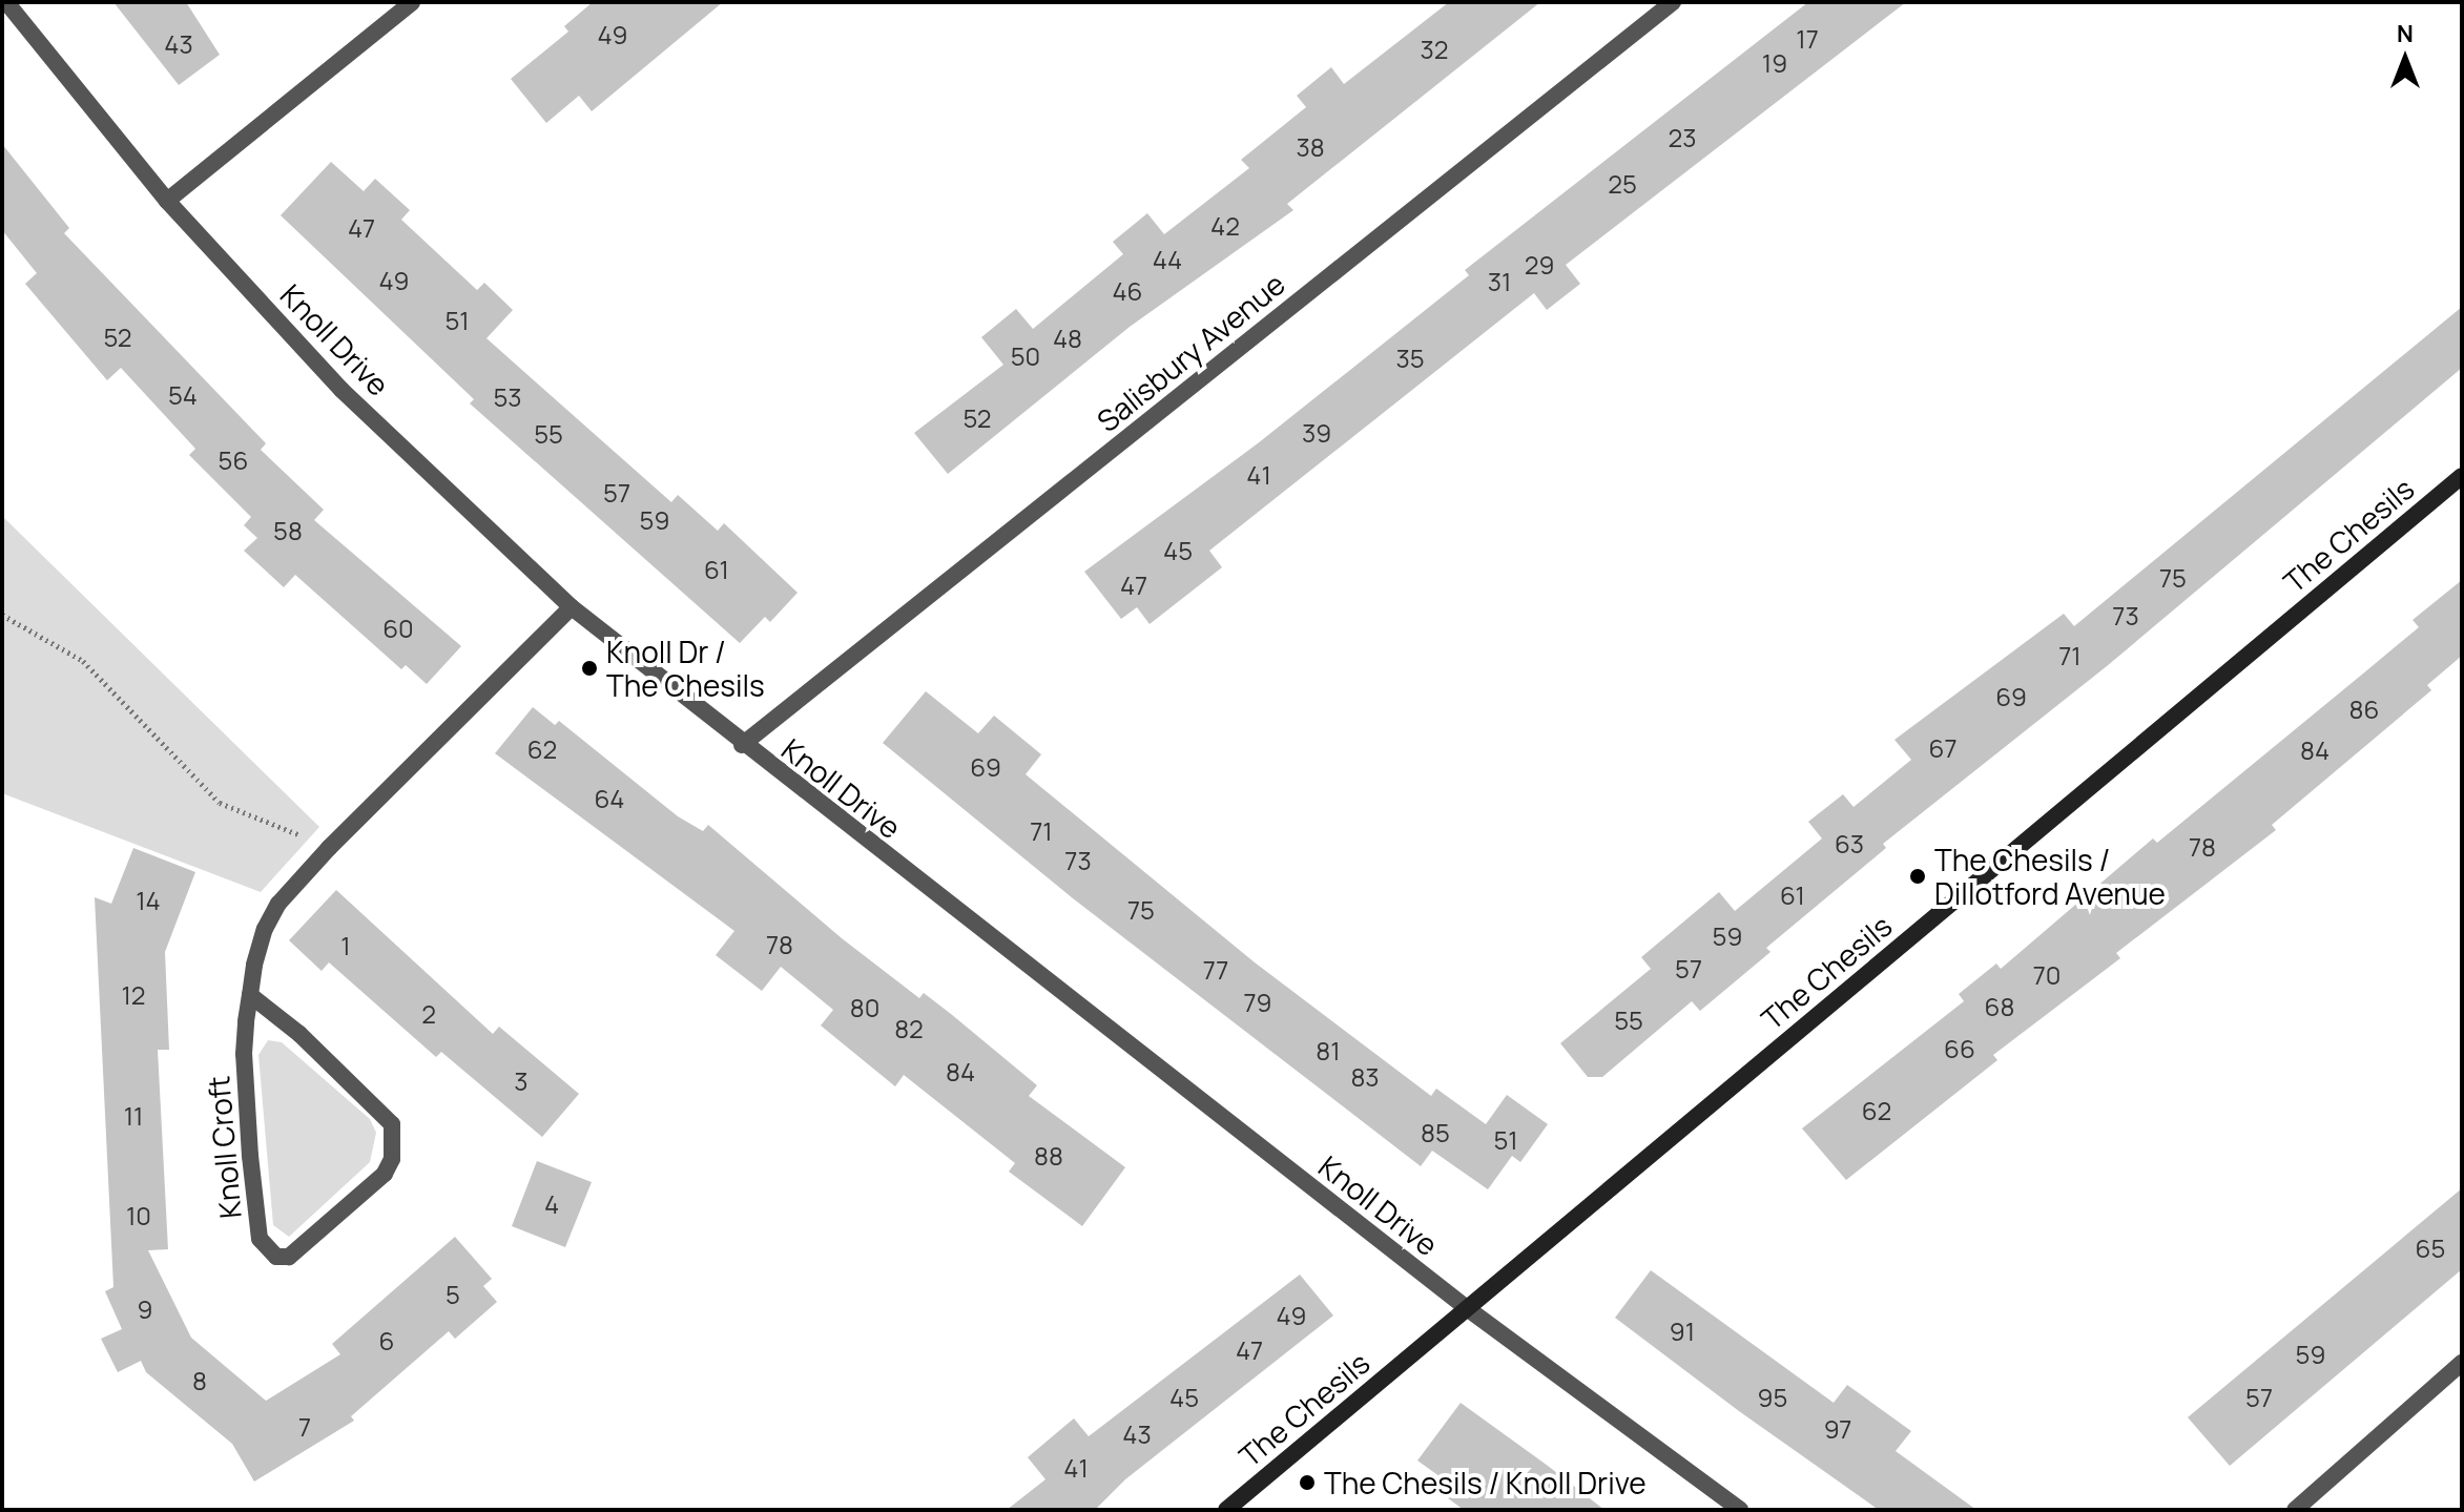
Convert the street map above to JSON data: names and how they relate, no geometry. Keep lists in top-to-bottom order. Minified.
{"streets":{"street":["Knoll Drive","Salisbury Avenue","The Chesils","Knoll Croft"]},"crossings":[["Knoll Drive","Salisbury Avenue"],["Knoll Drive","The Chesils"],["Knoll Drive","Knoll Croft"]],"places":["Knoll Dr / The Chesils","The Chesils / Dillotford Avenue","The Chesils / Knoll Drive"],"house_numbers":["49","17","43","32","19","23","38","25","42","47","44","29","49","31","46","51","52","48","50","35","54","53","52","39","55","56","41","57","59","58","45","61","75","47","73","60","71","69","86","67","62","84","69","64","71","63","78","73","61","14","75","59","78","1","57","77","70","12","79","68","80","2","55","82","66","81","84","83","3","62","11","85","51","88","4","10","65","5","9","49","91","6","47","59","8","45","95","57","7","97","43","41"],"north":"top"}
